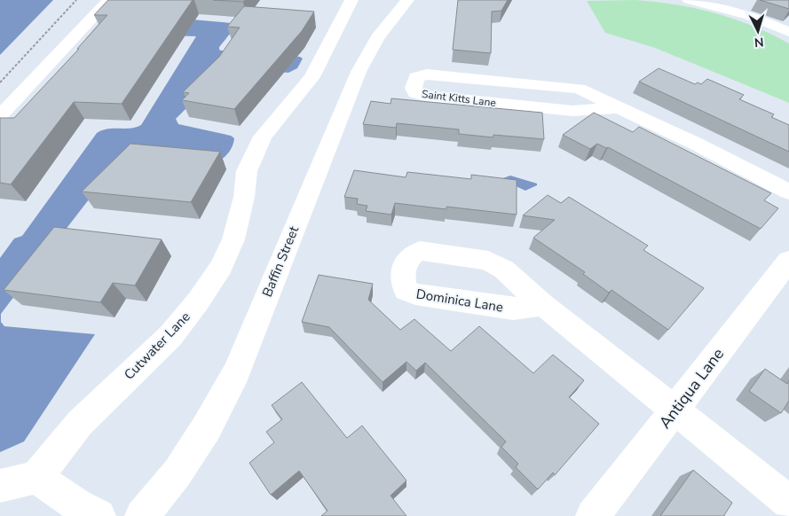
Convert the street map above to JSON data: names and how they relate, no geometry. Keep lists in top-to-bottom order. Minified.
{"streets":{"street":["Saint Kitts Lane","Baffin Street","Cutwater Lane","Antiqua Lane"]},"north":"bottom"}
